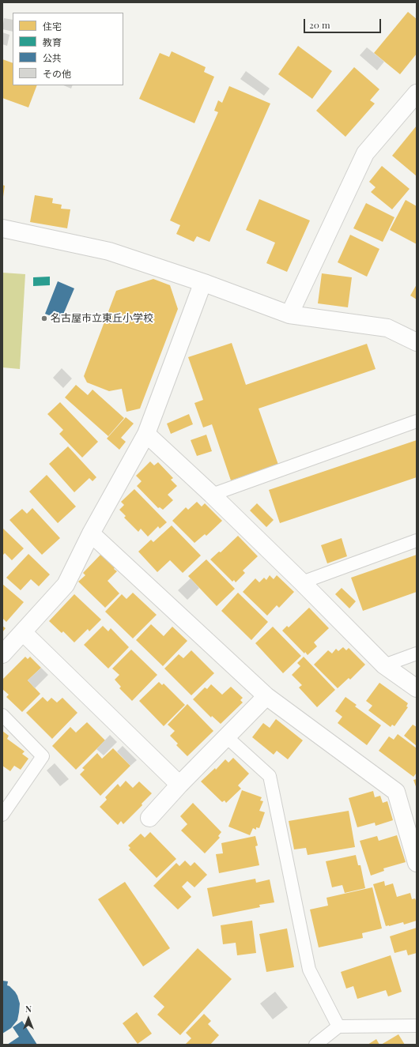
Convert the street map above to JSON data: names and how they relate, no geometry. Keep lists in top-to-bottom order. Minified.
{"places":["名古屋市立東丘小学校"],"legend":["住宅","教育","公共","その他"],"scale_bar":"20 m","north":"top"}
